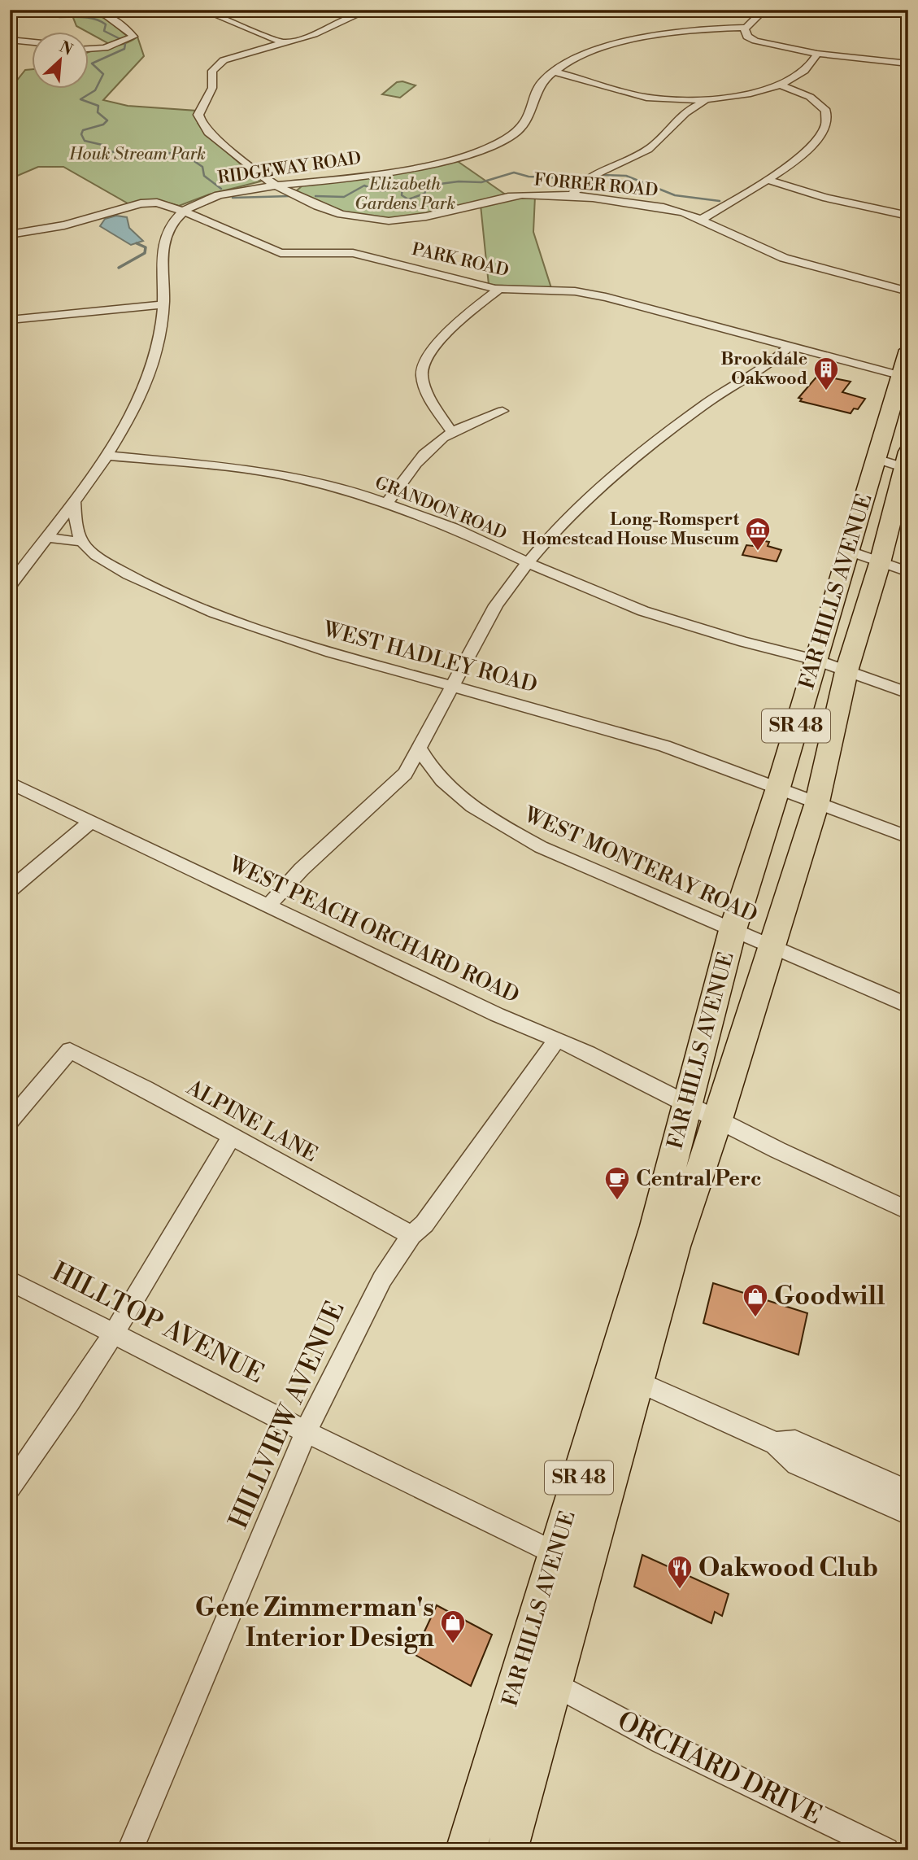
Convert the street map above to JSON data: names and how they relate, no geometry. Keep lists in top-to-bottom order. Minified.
{"streets":{"main road":["FAR HILLS AVENUE","SR 48"],"street":["RIDGEWAY ROAD","FORRER ROAD","PARK ROAD","GRANDON ROAD","WEST HADLEY ROAD","WEST MONTERAY ROAD","WEST PEACH ORCHARD ROAD","ALPINE LANE","HILLTOP AVENUE","HILLVIEW AVENUE","ORCHARD DRIVE"]},"crossings":[["RIDGEWAY ROAD","FORRER ROAD"],["RIDGEWAY ROAD","PARK ROAD"],["RIDGEWAY ROAD","GRANDON ROAD"],["PARK ROAD","FAR HILLS AVENUE"],["GRANDON ROAD","FAR HILLS AVENUE"],["FAR HILLS AVENUE","WEST HADLEY ROAD"],["FAR HILLS AVENUE","WEST MONTERAY ROAD"],["FAR HILLS AVENUE","WEST PEACH ORCHARD ROAD"],["FAR HILLS AVENUE","HILLTOP AVENUE"],["FAR HILLS AVENUE","ORCHARD DRIVE"],["WEST PEACH ORCHARD ROAD","HILLVIEW AVENUE"],["ALPINE LANE","HILLVIEW AVENUE"],["HILLTOP AVENUE","HILLVIEW AVENUE"]],"parks":["Houk Stream Park","Elizabeth Gardens Park"],"places":{"building":["Brookdale Oakwood"],"museum":["Long-Romspert Homestead House Museum"],"cafe":["Central Perc"],"shop":["Goodwill","Gene Zimmerman's Interior Design"],"restaurant":["Oakwood Club"]},"north":"top right"}
